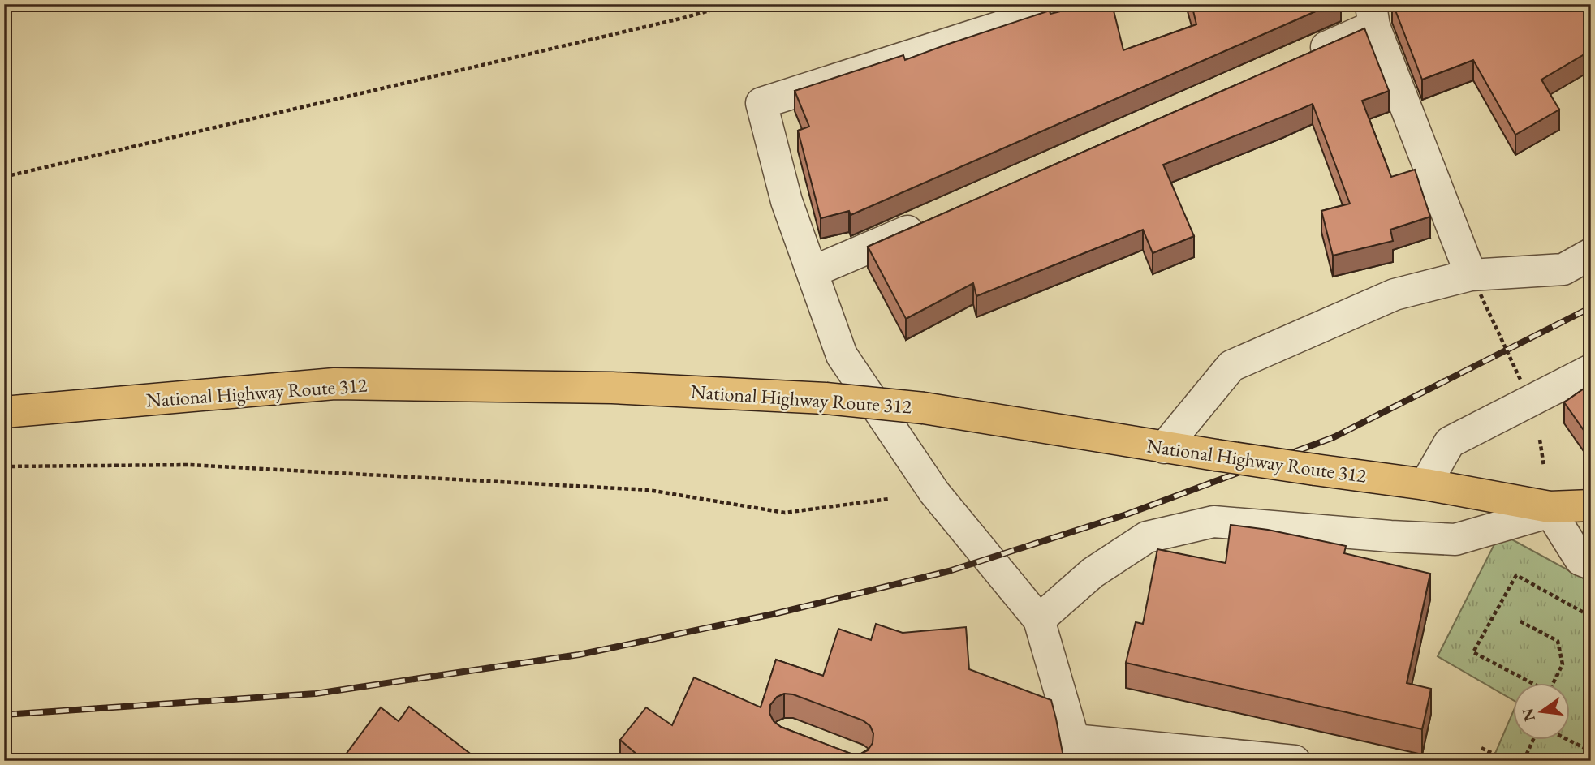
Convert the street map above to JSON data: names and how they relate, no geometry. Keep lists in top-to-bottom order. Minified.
{"streets":{"highway":["National Highway Route 312"]},"north":"left"}
